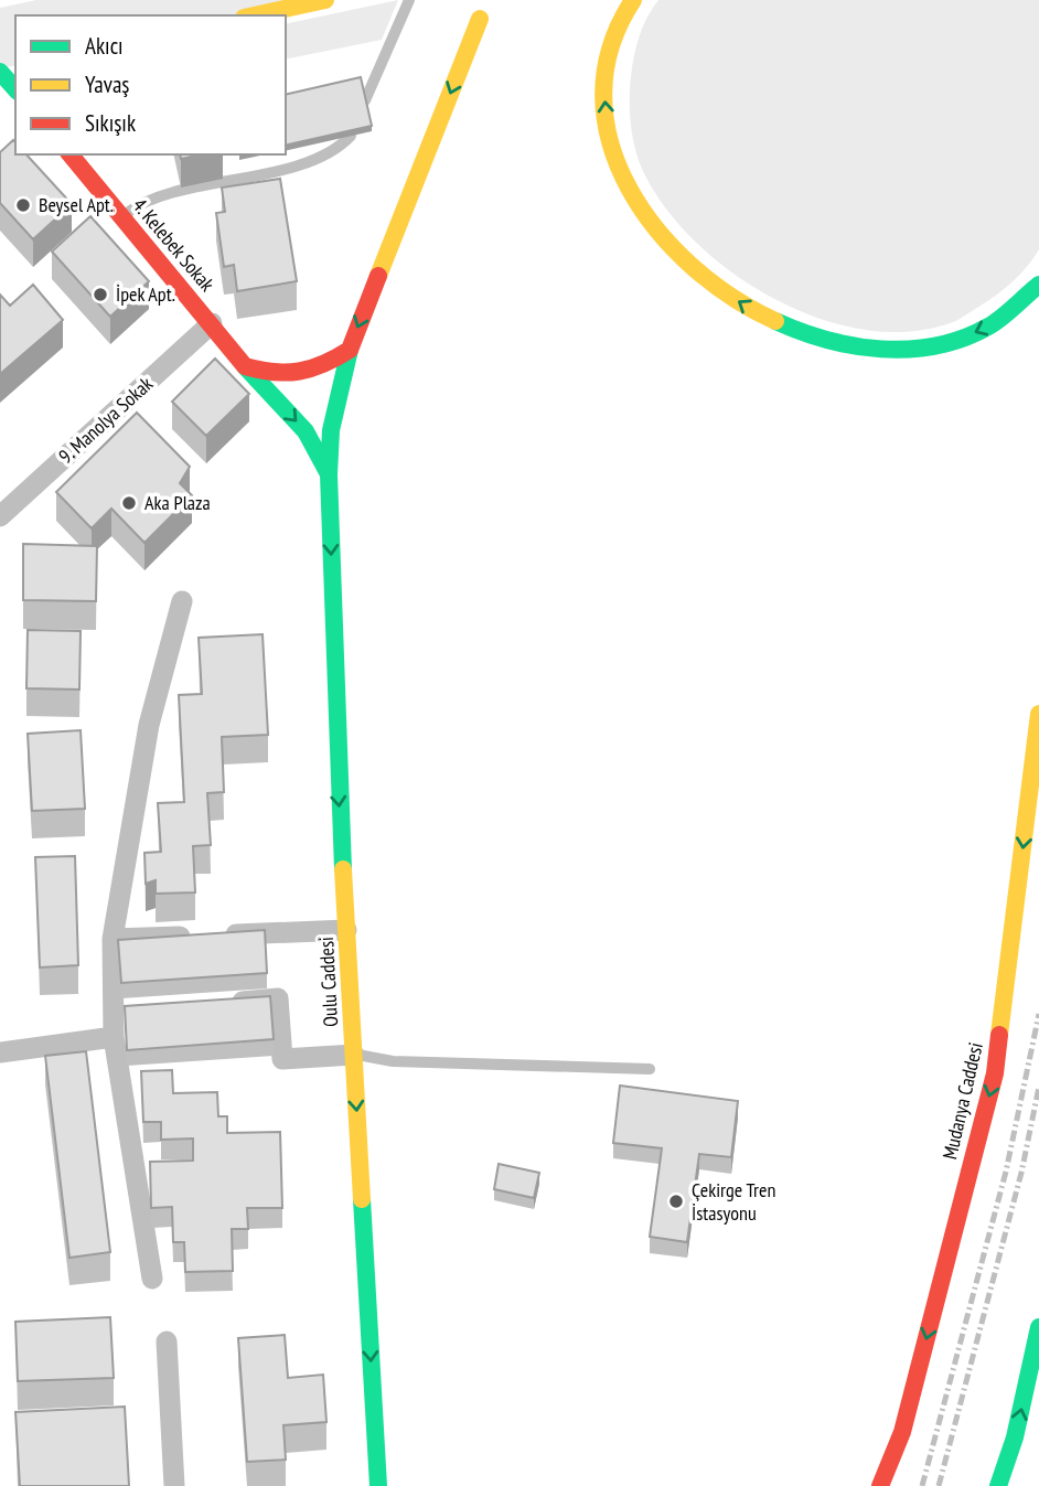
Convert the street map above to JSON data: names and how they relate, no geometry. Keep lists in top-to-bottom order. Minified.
{"streets":{"main road":["4. Kelebek Sokak","Oulu Caddesi","Mudanya Caddesi"],"street":["9. Manolya Sokak"]},"crossings":[["4. Kelebek Sokak","9. Manolya Sokak"],["4. Kelebek Sokak","Oulu Caddesi"]],"one_way":["Oulu Caddesi","Mudanya Caddesi"],"places":["Beysel Apt.","İpek Apt.","Aka Plaza","Çekirge Tren İstasyonu"],"legend":["Akıcı","Yavaş","Sıkışık"]}
